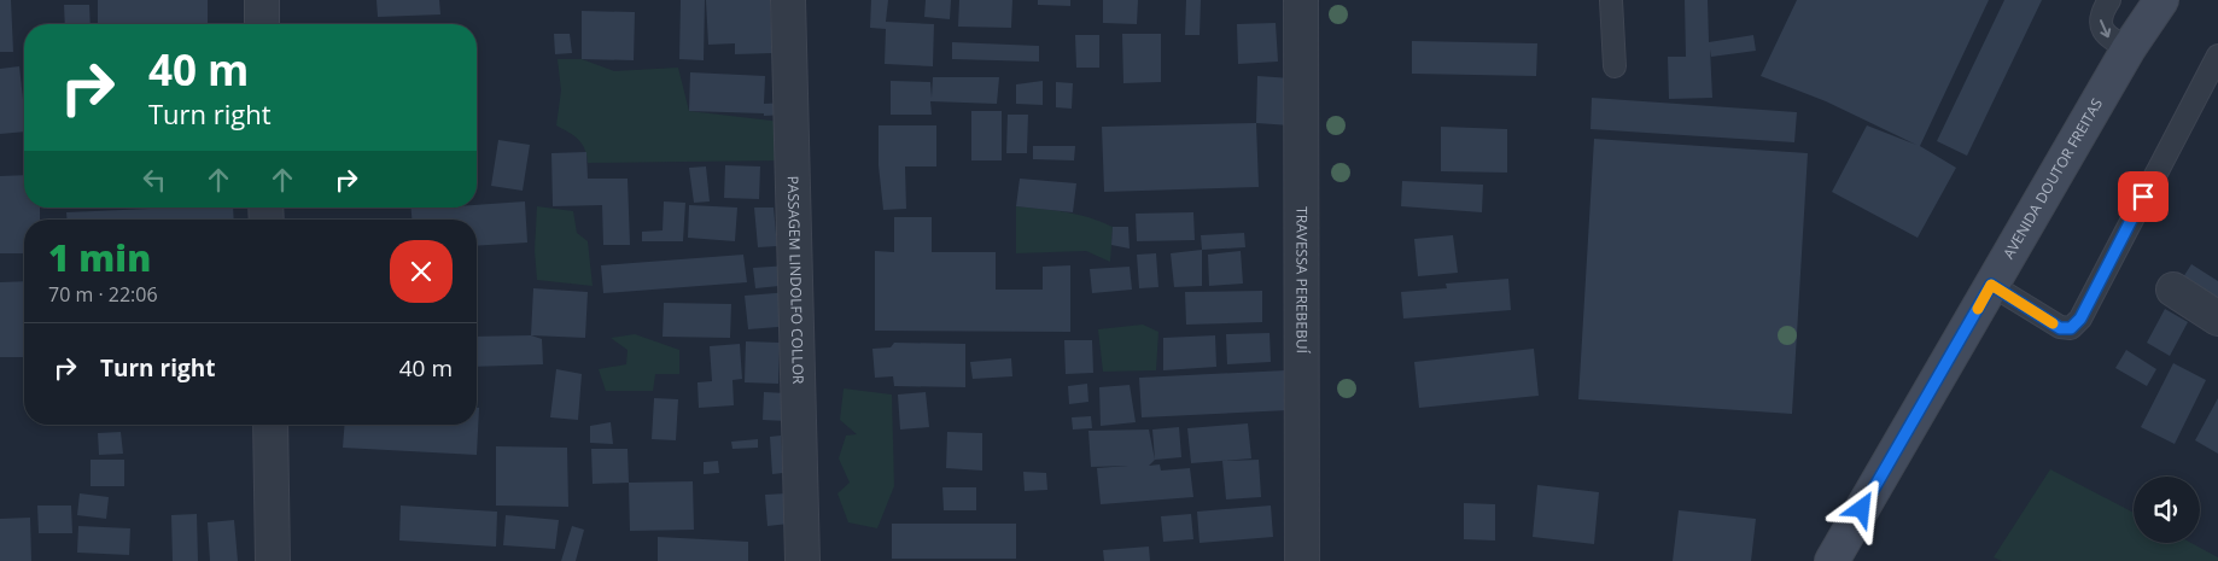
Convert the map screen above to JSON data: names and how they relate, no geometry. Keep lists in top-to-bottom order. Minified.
{"streets":{"main road":["AVENIDA DOUTOR FREITAS"],"street":["PASSAGEM LINDOLFO COLLOR","TRAVESSA PEREBEBUÍ"]},"page":{"turn":["40 m","Turn right"],"heading":["1 min","70 m · 22:06"],"list":[{"name":"Turn right","value":"40 m"}]}}
